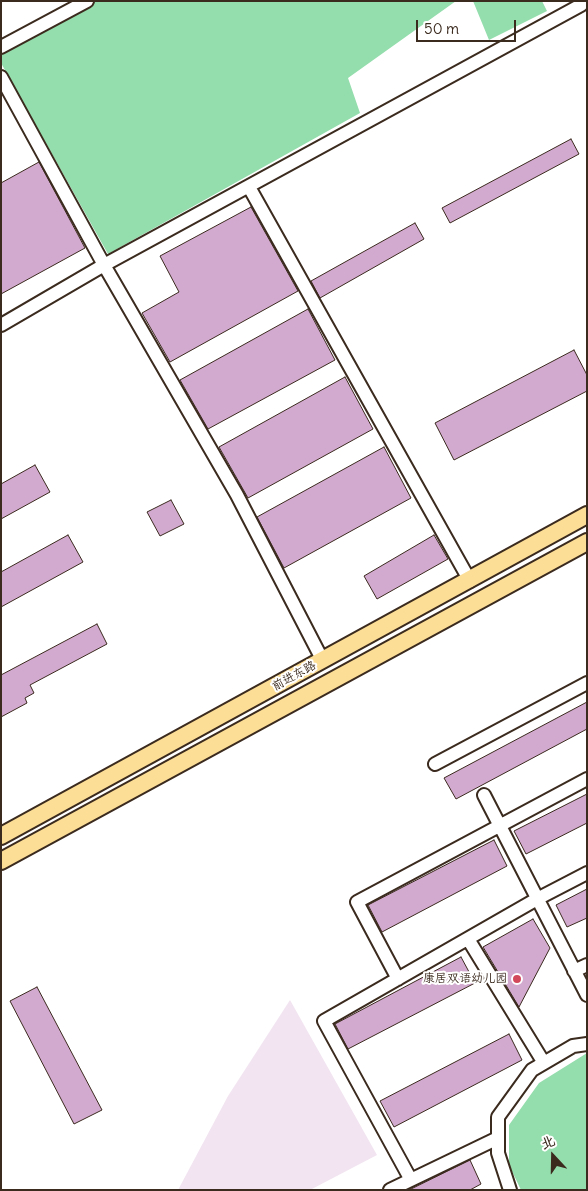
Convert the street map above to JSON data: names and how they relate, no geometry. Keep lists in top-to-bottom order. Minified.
{"streets":{"main road":["前进东路"]},"places":["康居双语幼儿园"],"scale_bar":"50 m","north":"top"}
